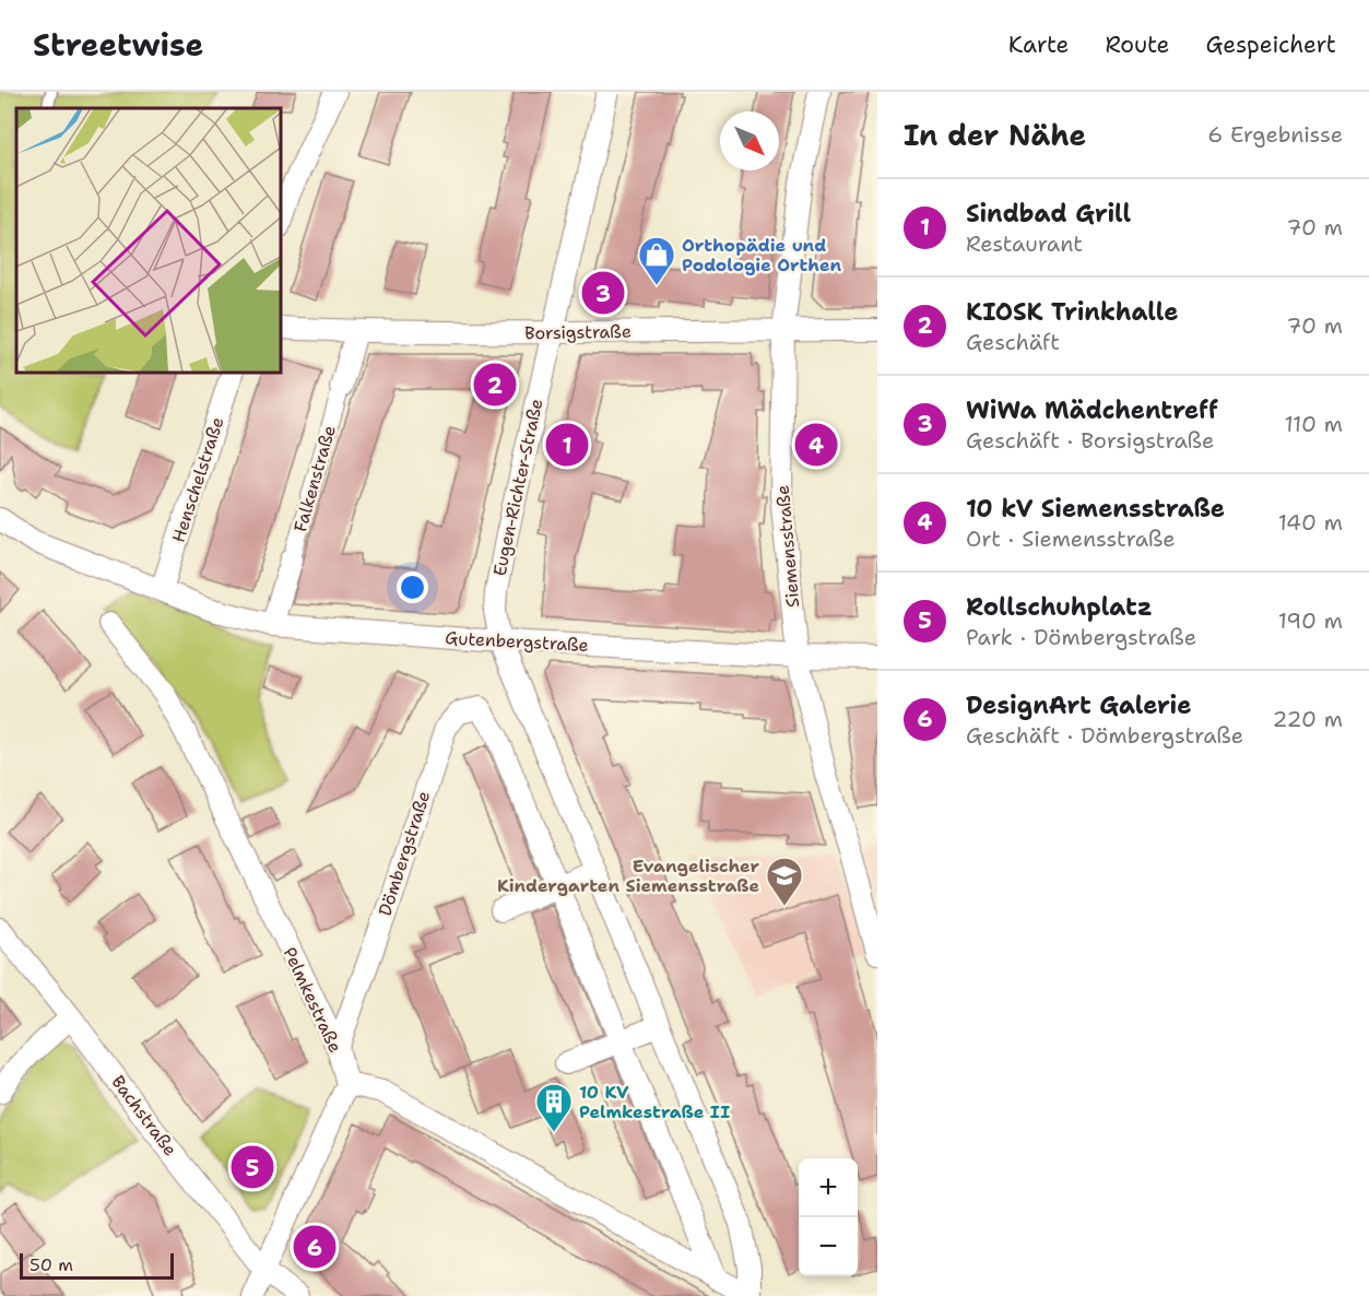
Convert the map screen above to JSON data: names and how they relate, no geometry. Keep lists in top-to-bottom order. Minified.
{"streets":{"street":["Borsigstraße","Falkenstraße","Henschelstraße","Eugen-Richter-Straße","Siemensstraße","Gutenbergstraße","Dömbergstraße","Pelmkestraße","Bachstraße"]},"crossings":[["Borsigstraße","Falkenstraße"],["Borsigstraße","Eugen-Richter-Straße"],["Borsigstraße","Siemensstraße"],["Falkenstraße","Gutenbergstraße"],["Henschelstraße","Gutenbergstraße"],["Eugen-Richter-Straße","Gutenbergstraße"],["Siemensstraße","Gutenbergstraße"],["Dömbergstraße","Pelmkestraße"]],"places":{"shop":["Orthopädie und Podologie Orthen"],"school or university":["Evangelischer Kindergarten Siemensstraße"],"building":["10 KV Pelmkestraße II"]},"scale_bar":"50 m","north":"bottom right","page":{"header":"Streetwise","nav":["Karte","Route","Gespeichert"],"heading":["In der Nähe","6 Ergebnisse"],"list":[{"mark":"1","name":"Sindbad Grill","note":"Restaurant","value":"70 m"},{"mark":"2","name":"KIOSK Trinkhalle","note":"Geschäft","value":"70 m"},{"mark":"3","name":"WiWa Mädchentreff","note":"Geschäft · Borsigstraße","value":"110 m"},{"mark":"4","name":"10 kV Siemensstraße","note":"Ort · Siemensstraße","value":"140 m"},{"mark":"5","name":"Rollschuhplatz","note":"Park · Dömbergstraße","value":"190 m"},{"mark":"6","name":"DesignArt Galerie","note":"Geschäft · Dömbergstraße","value":"220 m"}],"pins":["3","2","1","4","5","6"],"map_buttons":["+","−"],"scale":"50 m"}}
